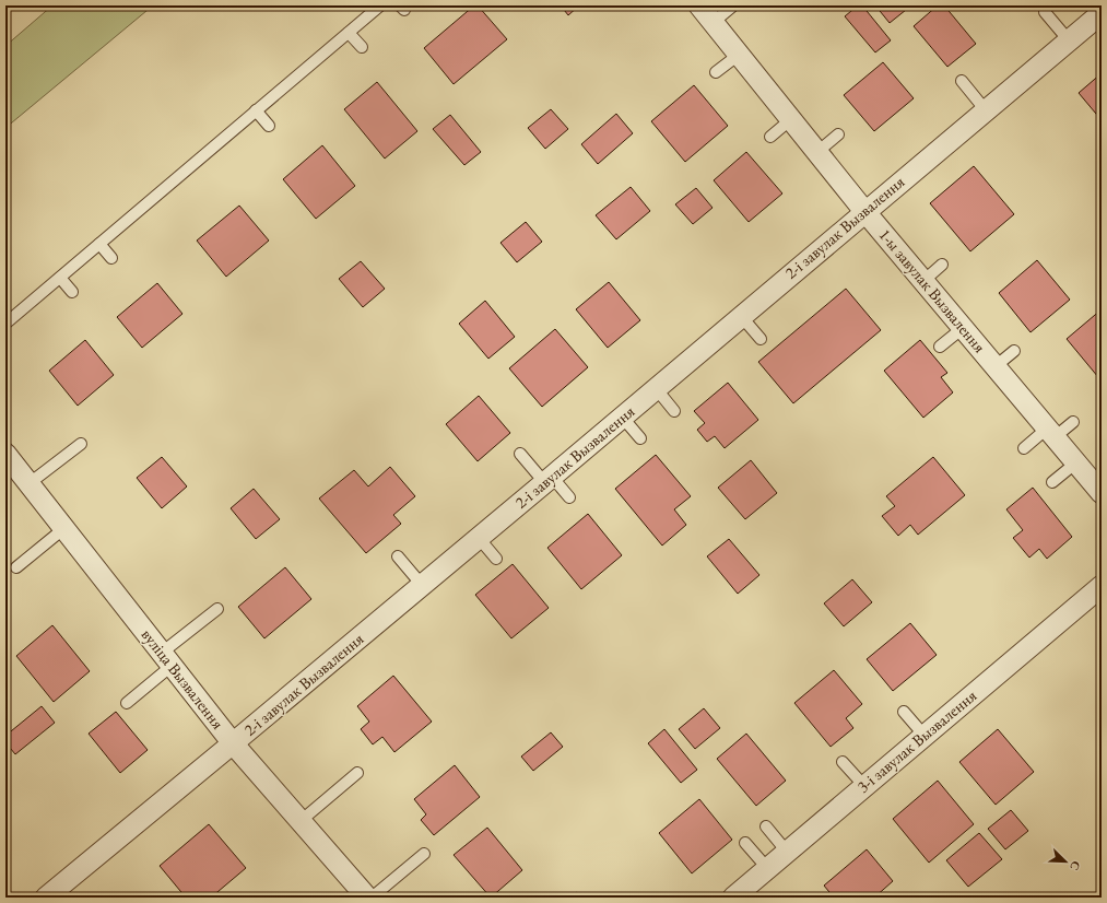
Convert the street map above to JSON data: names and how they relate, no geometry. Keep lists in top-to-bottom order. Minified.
{"streets":{"street":["2-і завулак Вызвалення","1-ы завулак Вызвалення","вуліца Вызвалення","3-і завулак Вызвалення"]},"crossings":[["2-і завулак Вызвалення","1-ы завулак Вызвалення"],["2-і завулак Вызвалення","вуліца Вызвалення"]],"north":"bottom right"}
